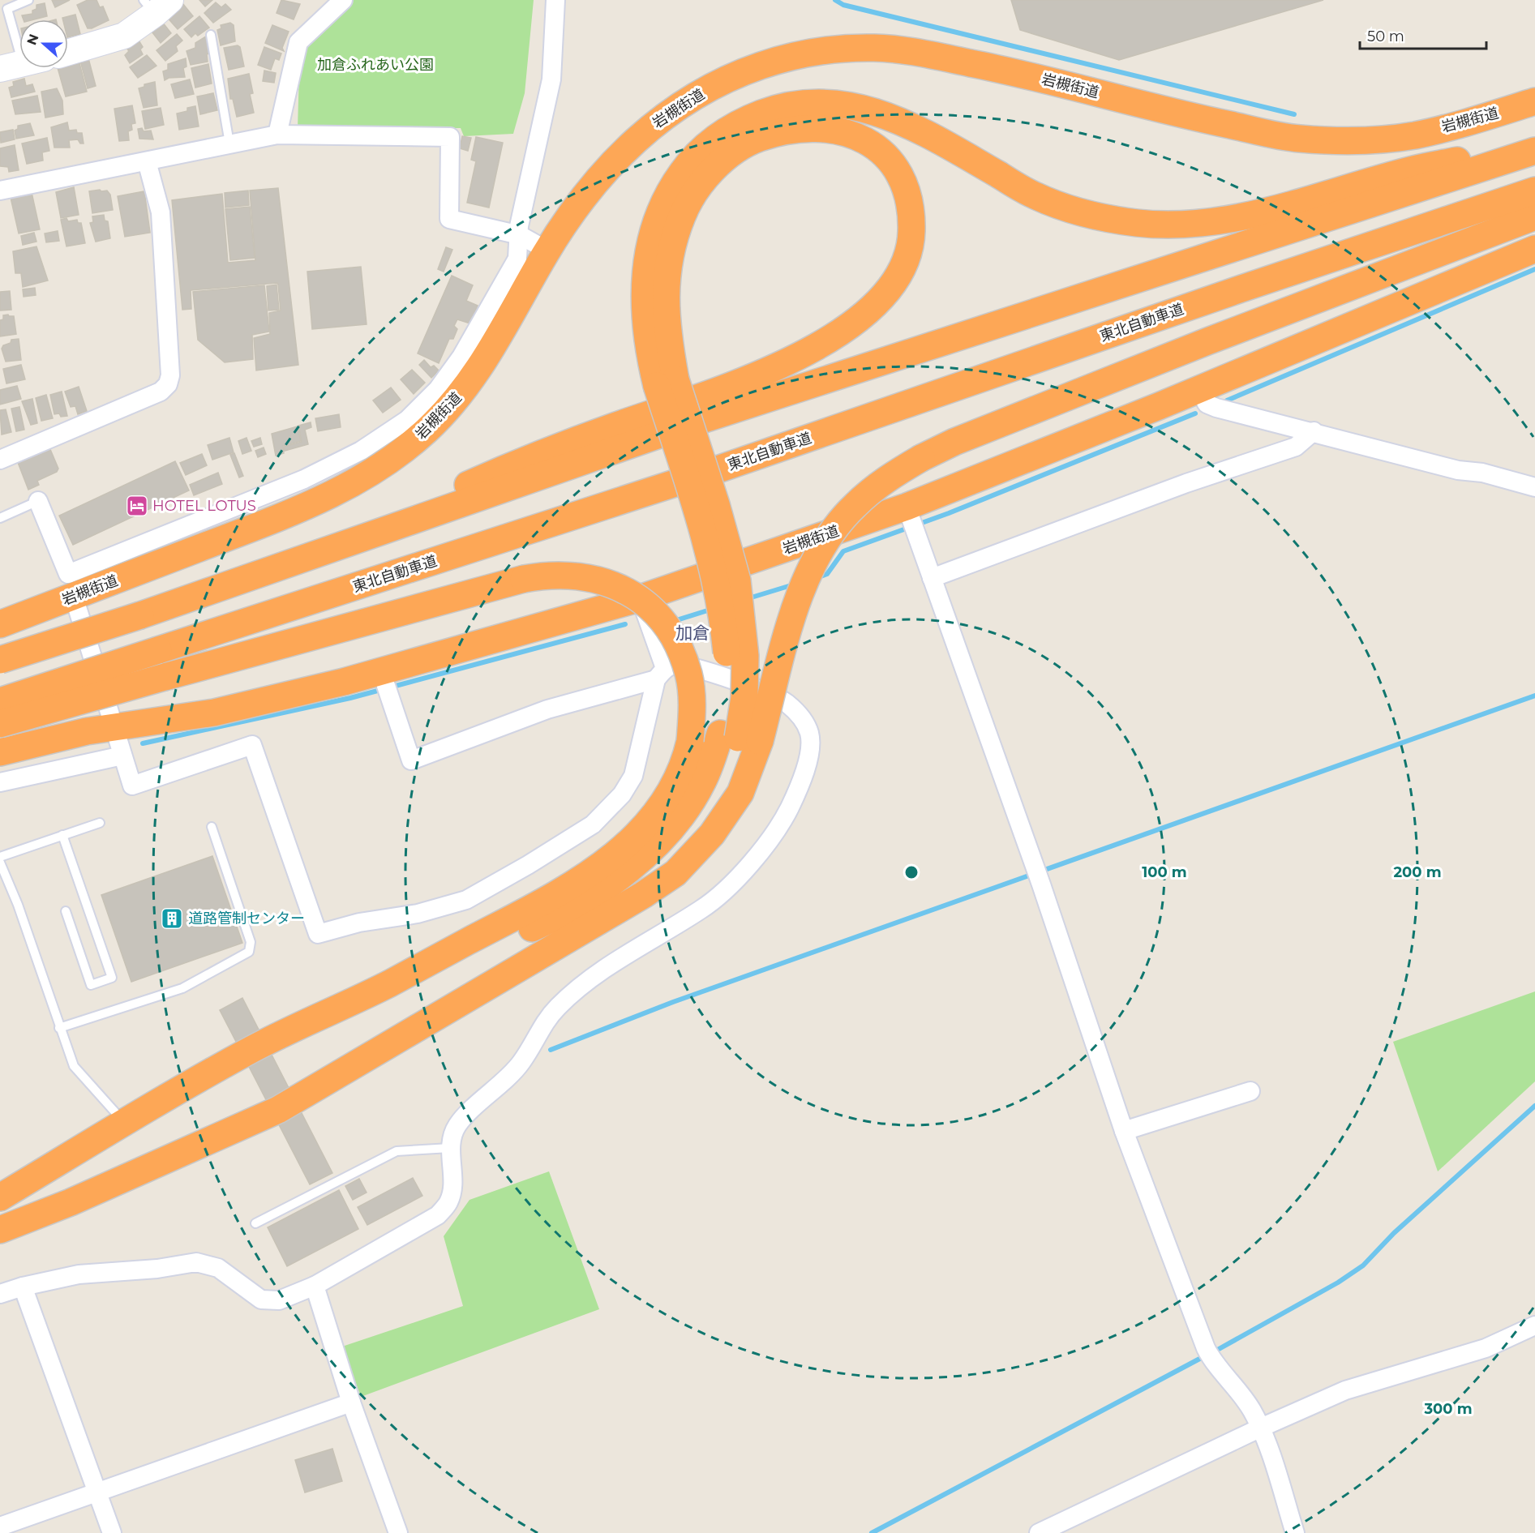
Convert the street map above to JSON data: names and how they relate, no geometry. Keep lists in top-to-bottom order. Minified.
{"streets":{"highway":["岩槻街道","東北自動車道"]},"districts":["加倉"],"parks":["加倉ふれあい公園"],"places":{"hotel":["HOTEL LOTUS"],"building":["道路管制センター"]},"scale_bar":"50 m","north":"left","rings":["100 m","200 m","300 m"]}
